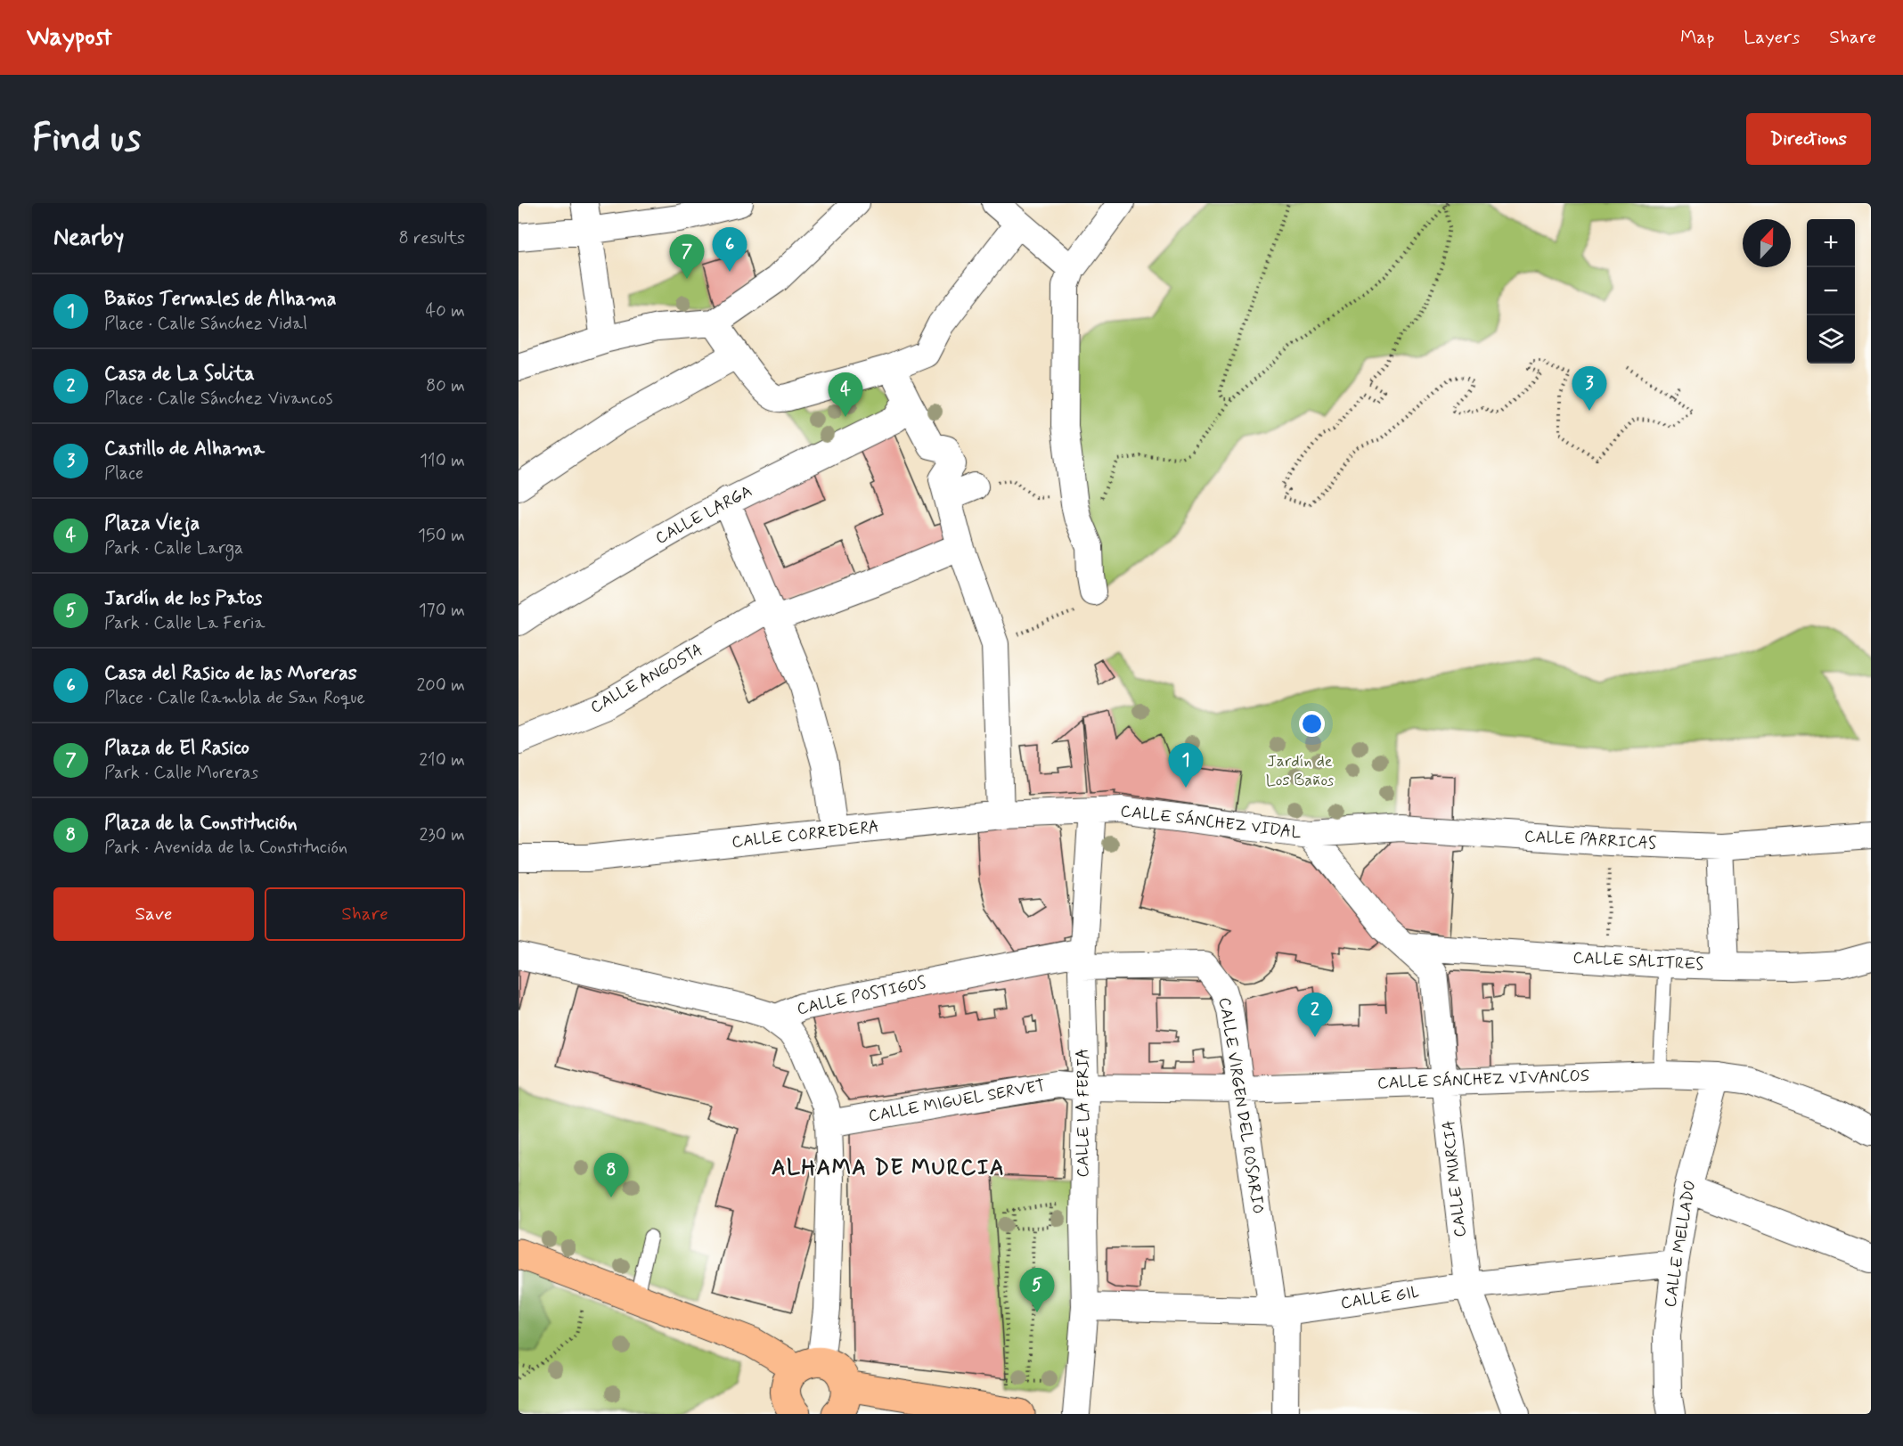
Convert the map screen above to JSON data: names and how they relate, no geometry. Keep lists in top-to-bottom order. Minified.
{"streets":{"street":["CALLE LARGA","CALLE ANGOSTA","CALLE SÁNCHEZ VIDAL","CALLE CORREDERA","CALLE PARRICAS","CALLE SALITRES","CALLE POSTIGOS","CALLE SÁNCHEZ VIVANCOS","CALLE MIGUEL SERVET","CALLE VIRGEN DEL ROSARIO","CALLE LA FERIA","CALLE MURCIA","CALLE MELLADO","CALLE GIL"]},"crossings":[["CALLE SÁNCHEZ VIDAL","CALLE CORREDERA"],["CALLE SÁNCHEZ VIDAL","CALLE PARRICAS"],["CALLE SÁNCHEZ VIDAL","CALLE SALITRES"],["CALLE SÁNCHEZ VIDAL","CALLE LA FERIA"],["CALLE SÁNCHEZ VIDAL","CALLE MURCIA"],["CALLE CORREDERA","CALLE LA FERIA"],["CALLE SALITRES","CALLE MURCIA"],["CALLE POSTIGOS","CALLE VIRGEN DEL ROSARIO"],["CALLE POSTIGOS","CALLE LA FERIA"],["CALLE SÁNCHEZ VIVANCOS","CALLE MIGUEL SERVET"],["CALLE SÁNCHEZ VIVANCOS","CALLE VIRGEN DEL ROSARIO"],["CALLE SÁNCHEZ VIVANCOS","CALLE LA FERIA"],["CALLE SÁNCHEZ VIVANCOS","CALLE MURCIA"],["CALLE SÁNCHEZ VIVANCOS","CALLE MELLADO"],["CALLE MIGUEL SERVET","CALLE LA FERIA"],["CALLE VIRGEN DEL ROSARIO","CALLE LA FERIA"],["CALLE VIRGEN DEL ROSARIO","CALLE GIL"],["CALLE LA FERIA","CALLE GIL"],["CALLE MURCIA","CALLE GIL"],["CALLE MELLADO","CALLE GIL"]],"districts":["ALHAMA DE MURCIA"],"parks":["Jardín de Los Baños"],"north":"top","page":{"header":"Waypost","nav":["Map","Layers","Share"],"buttons":["Directions",["Save","Share"]],"title":"Find us","heading":["Nearby","8 results"],"map_buttons":["+","−"],"pins":["6","7","3","4","1","2","8","5"],"list":[{"mark":"1","name":"Baños Termales de Alhama","note":"Place · Calle Sánchez Vidal","value":"40 m"},{"mark":"2","name":"Casa de La Solita","note":"Place · Calle Sánchez Vivancos","value":"80 m"},{"mark":"3","name":"Castillo de Alhama","note":"Place","value":"110 m"},{"mark":"4","name":"Plaza Vieja","note":"Park · Calle Larga","value":"150 m"},{"mark":"5","name":"Jardín de los Patos","note":"Park · Calle La Feria","value":"170 m"},{"mark":"6","name":"Casa del Rasico de las Moreras","note":"Place · Calle Rambla de San Roque","value":"200 m"},{"mark":"7","name":"Plaza de El Rasico","note":"Park · Calle Moreras","value":"210 m"},{"mark":"8","name":"Plaza de la Constitución","note":"Park · Avenida de la Constitución","value":"230 m"}]}}
